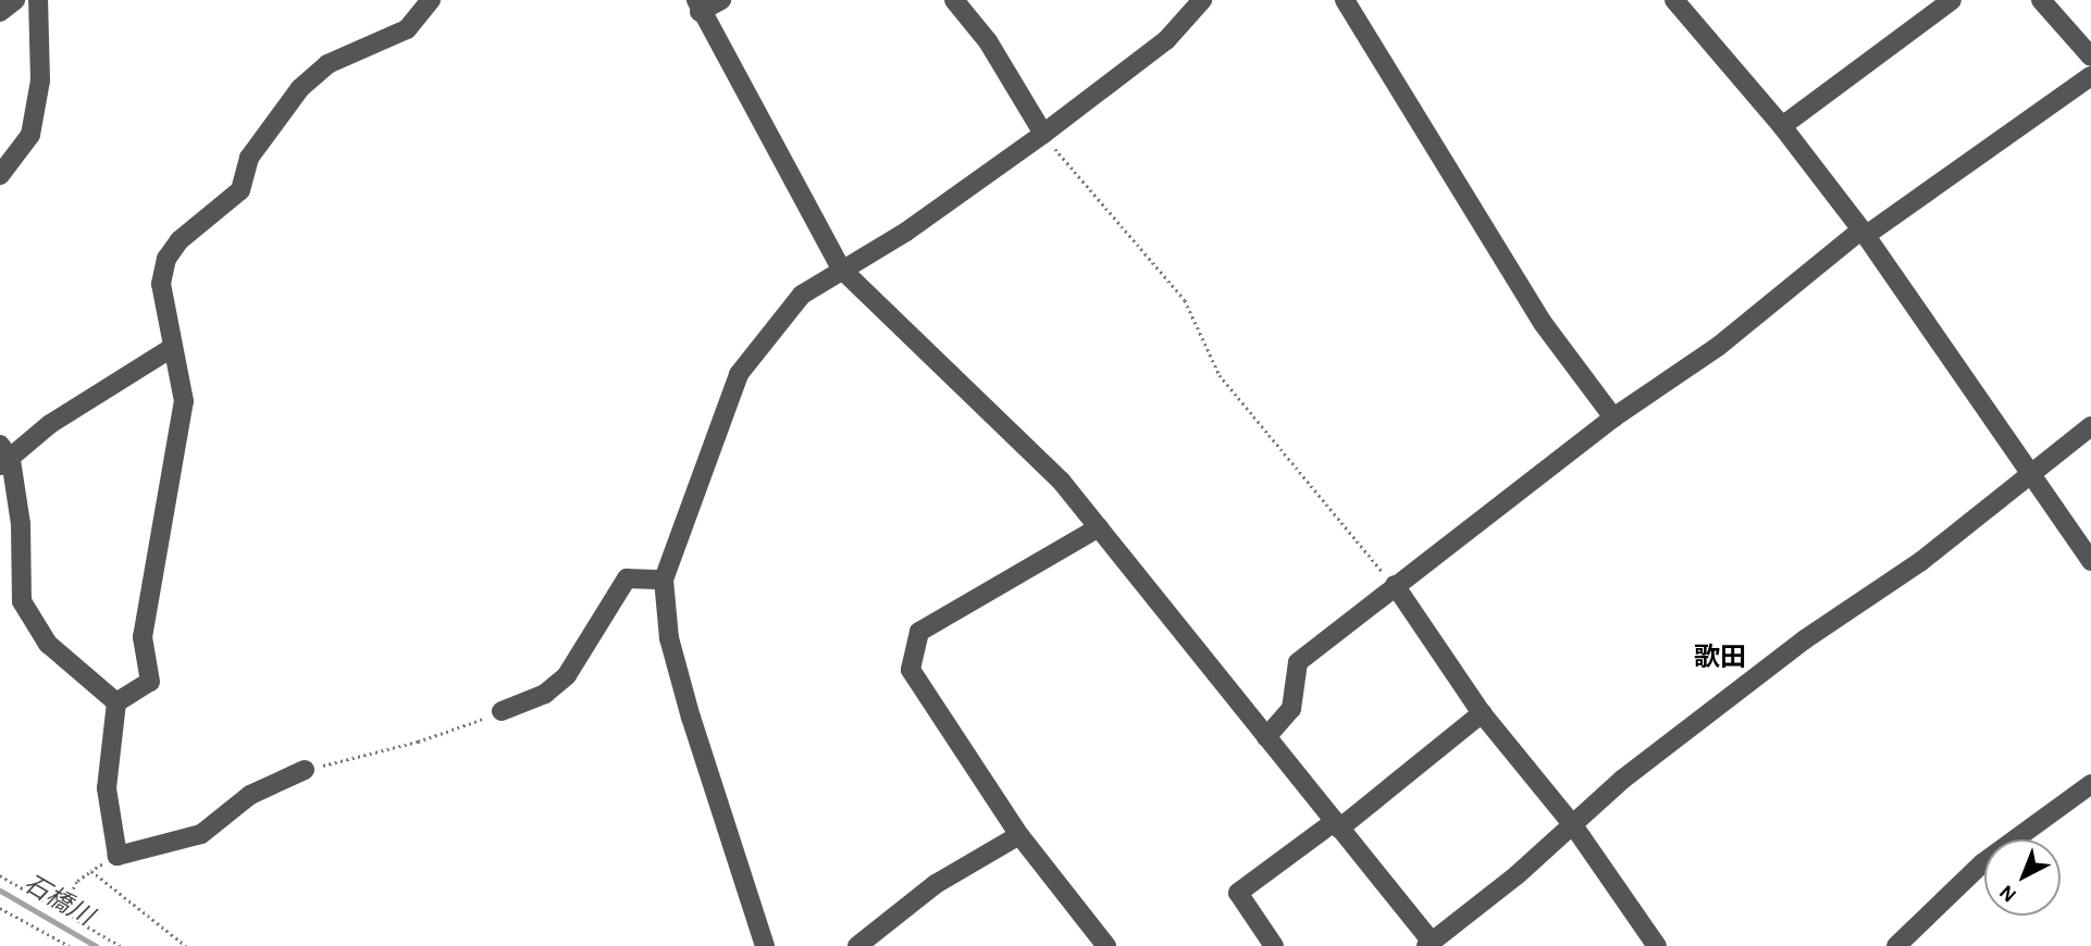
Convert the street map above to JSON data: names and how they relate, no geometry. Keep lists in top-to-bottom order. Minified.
{"districts":["歌田"],"water":["石橋川"],"north":"bottom left"}
